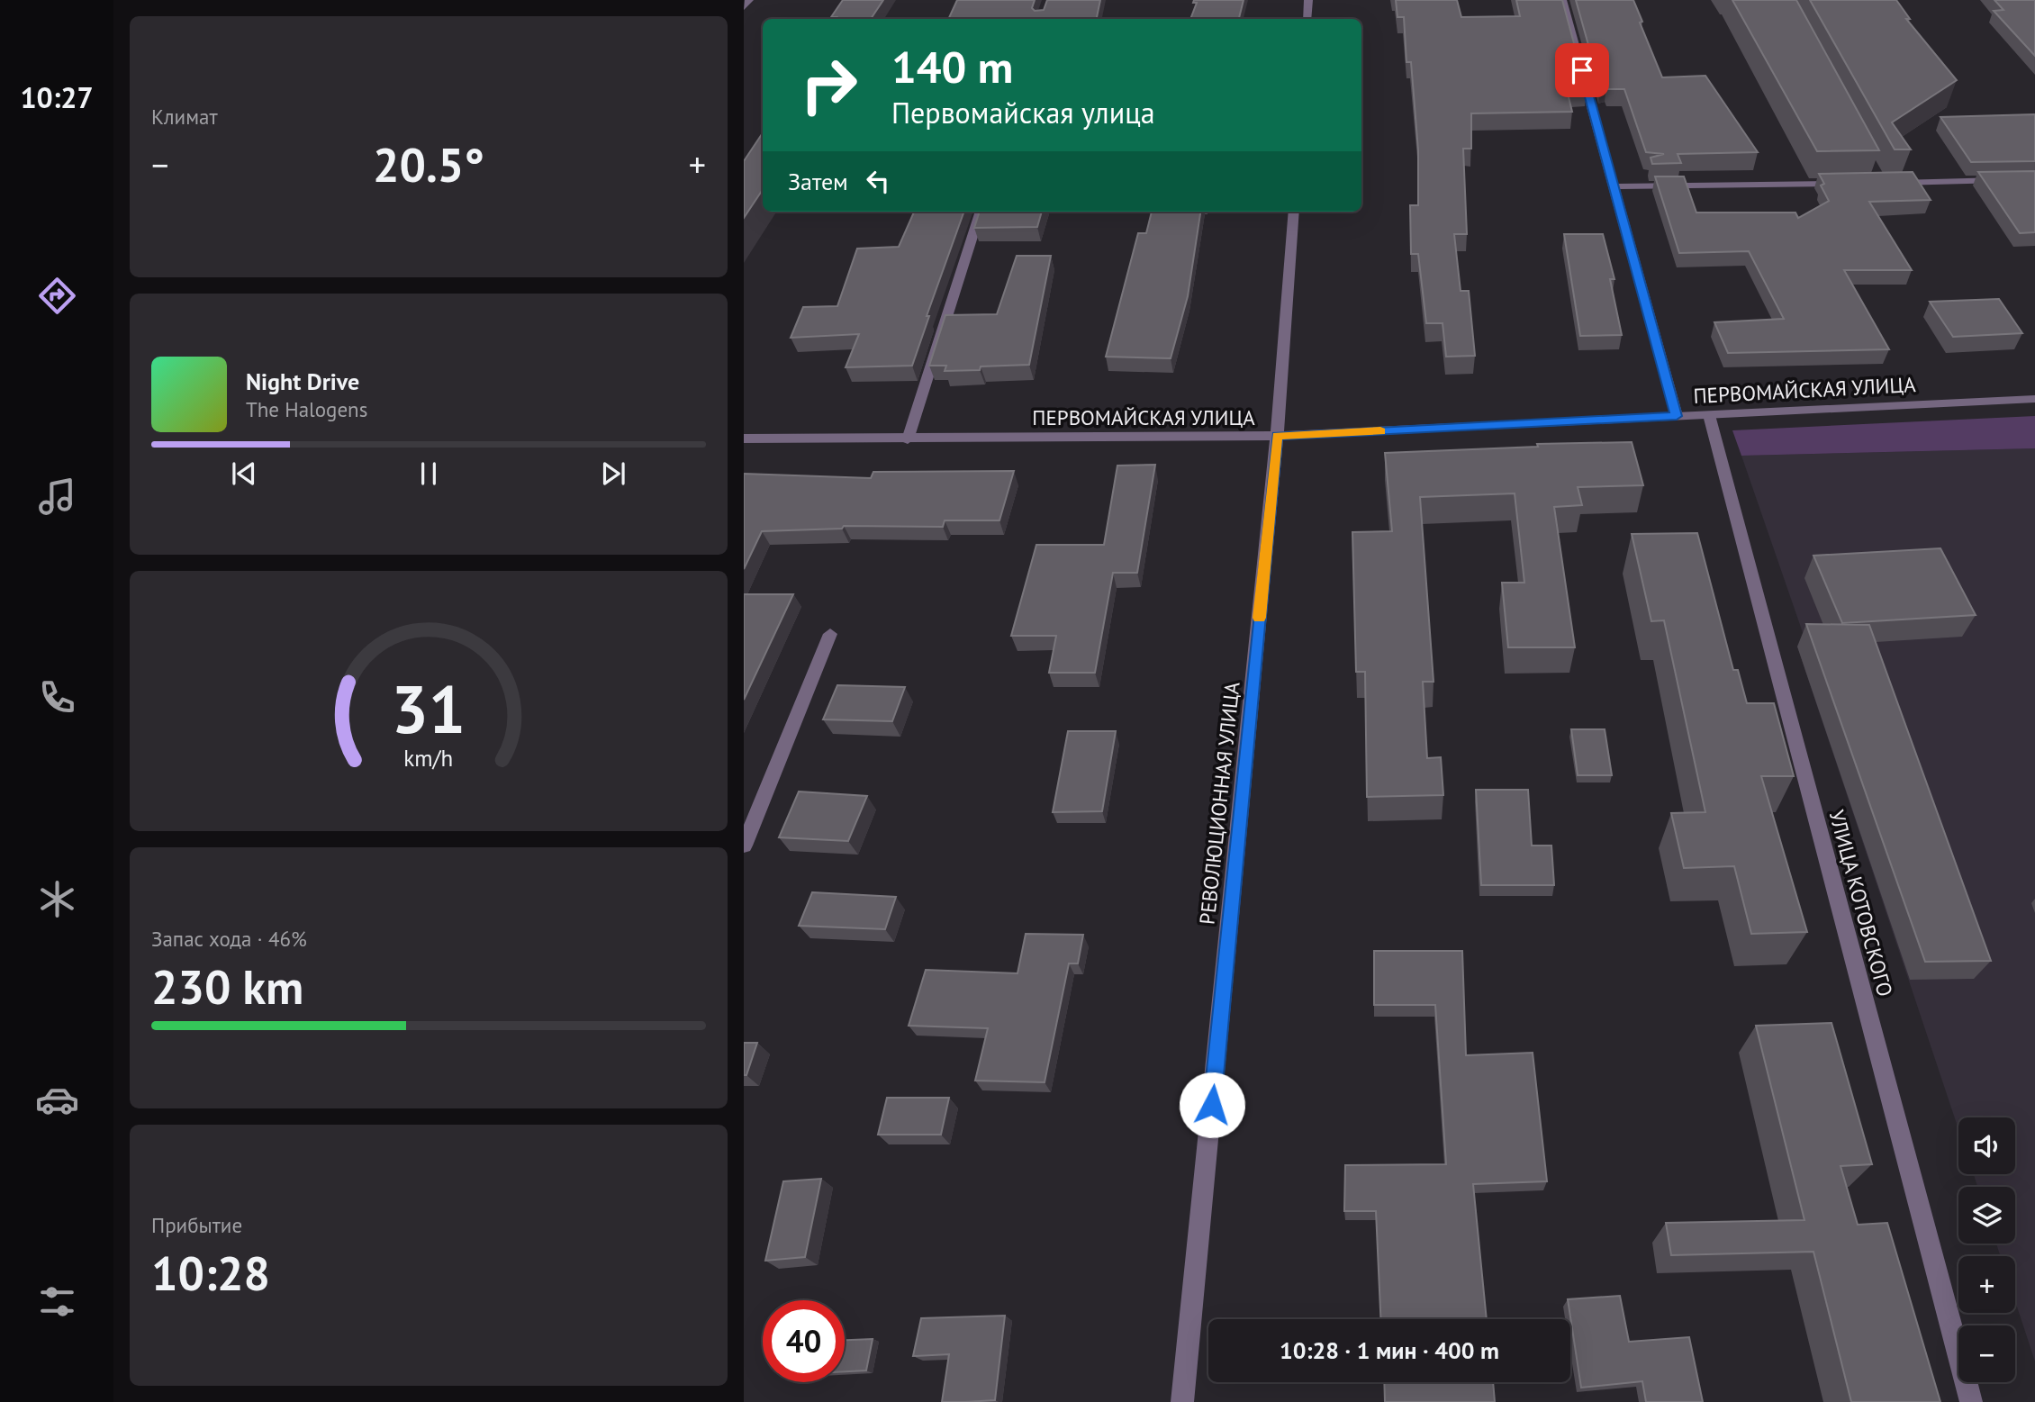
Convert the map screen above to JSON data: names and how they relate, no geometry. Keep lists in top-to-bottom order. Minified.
{"streets":{"street":["ПЕРВОМАЙСКАЯ УЛИЦА","РЕВОЛЮЦИОННАЯ УЛИЦА","УЛИЦА КОТОВСКОГО"]},"crossings":[["ПЕРВОМАЙСКАЯ УЛИЦА","РЕВОЛЮЦИОННАЯ УЛИЦА"],["ПЕРВОМАЙСКАЯ УЛИЦА","УЛИЦА КОТОВСКОГО"]],"page":{"tabs":"10:27","tile":["Климат",["Запас хода · 46%","230 km"],["Прибытие","10:28"]],"turn":["140 m","Первомайская улица"],"heat":["−","20.5°","+"],"then":"Затем","song":["Night Drive","The Halogens"],"map_buttons":["+","−"],"limit":"40","trip":"10:28 · 1 мин · 400 m","gauge":["31","km/h"]}}
